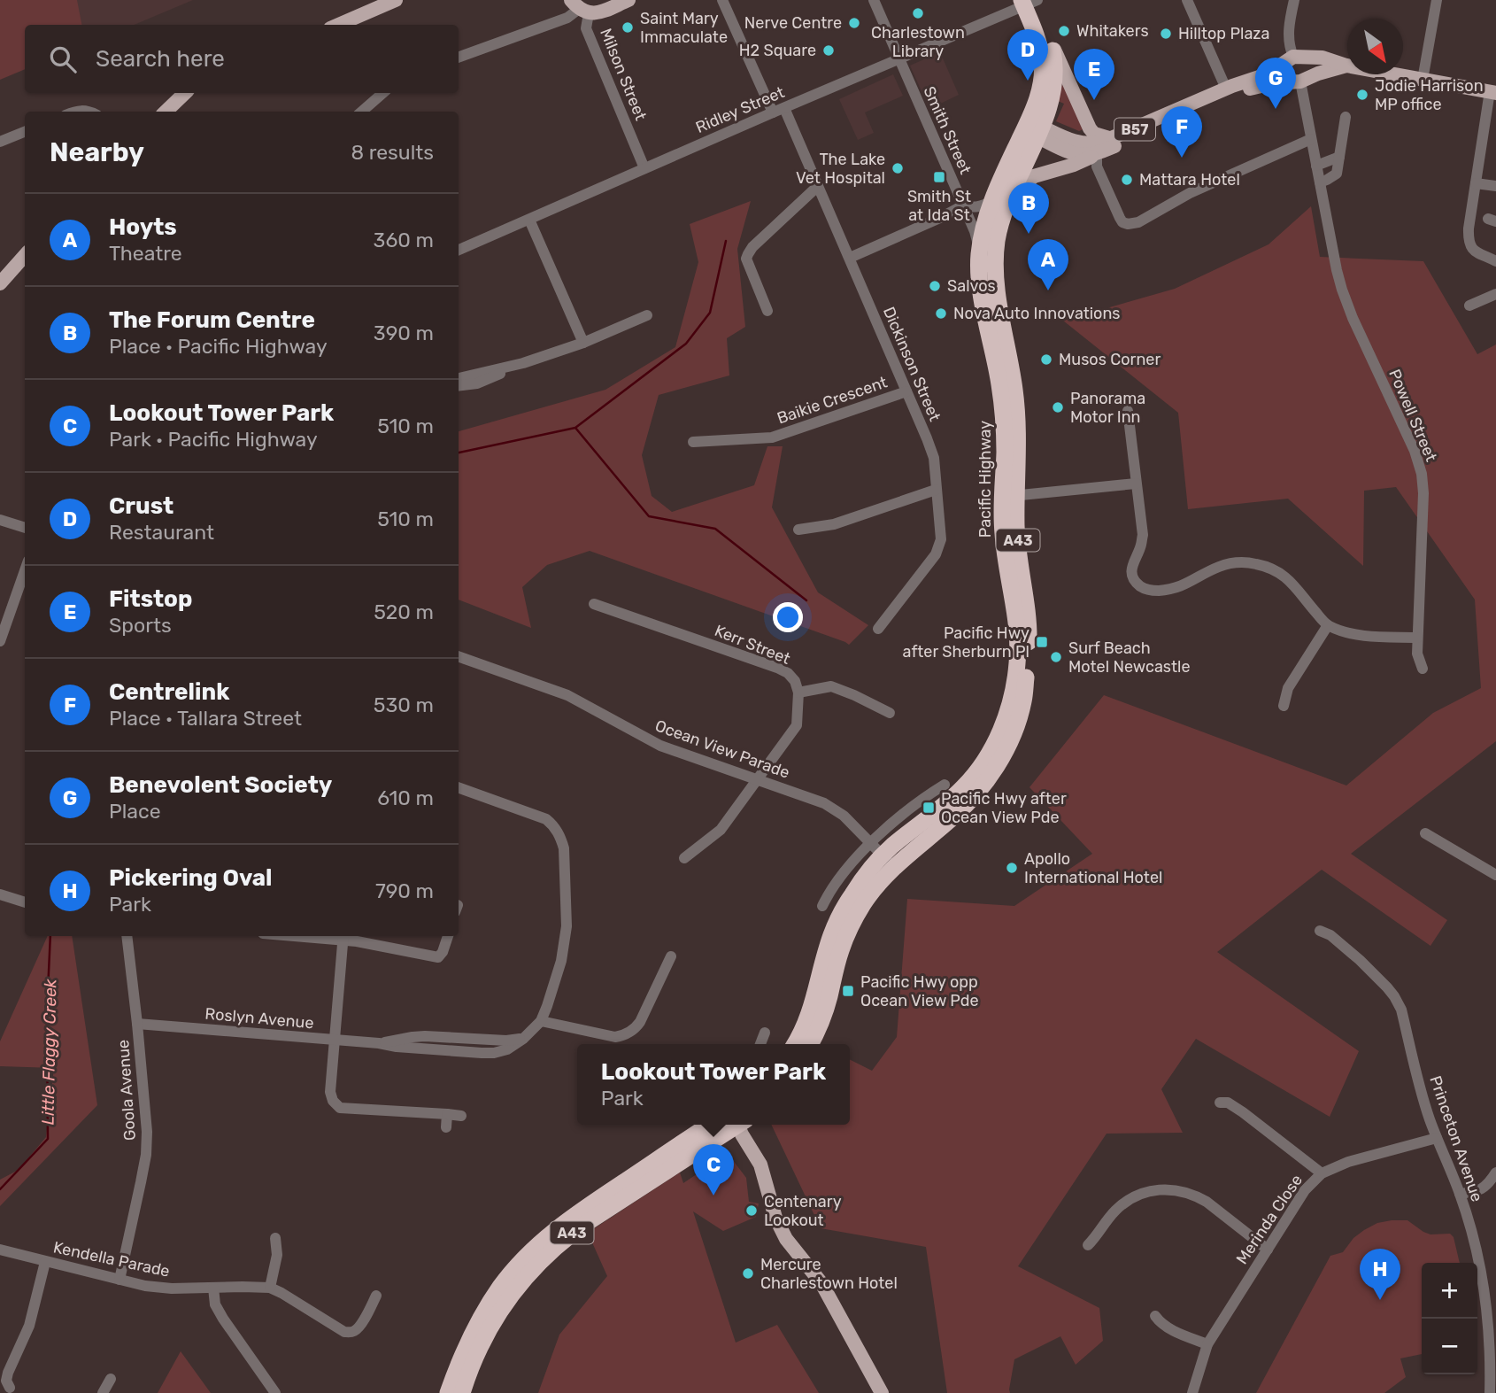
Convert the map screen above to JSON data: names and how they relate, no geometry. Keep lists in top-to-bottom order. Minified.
{"streets":{"highway":["Pacific Highway","A43"],"main road":["B57"],"street":["Milson Street","Ridley Street","Smith Street","Dickinson Street","Baikie Crescent","Powell Street","Kerr Street","Ocean View Parade","Roslyn Avenue","Goola Avenue","Princeton Avenue","Merinda Close","Kendella Parade"]},"crossings":[["Milson Street","Ridley Street"],["Ridley Street","Smith Street"],["Ridley Street","Dickinson Street"],["Ridley Street","Pacific Highway"],["B57","Powell Street"],["B57","Pacific Highway"],["Smith Street","Pacific Highway"],["Dickinson Street","Baikie Crescent"],["Pacific Highway","Ocean View Parade"],["Roslyn Avenue","Goola Avenue"],["Goola Avenue","Kendella Parade"],["Princeton Avenue","Merinda Close"]],"water":["Little Flaggy Creek"],"places":{"other":["Charlestown Library","Nerve Centre","Saint Mary Immaculate","Whitakers","Hilltop Plaza","H2 Square","Jodie Harrison MP office","The Lake Vet Hospital","Mattara Hotel","Salvos","Nova Auto Innovations","Musos Corner","Panorama Motor Inn","Surf Beach Motel Newcastle","Apollo International Hotel","Centenary Lookout","Mercure Charlestown Hotel"],"transit":["Smith St at Ida St","Pacific Hwy after Sherburn Pl","Pacific Hwy after Ocean View Pde","Pacific Hwy opp Ocean View Pde"]},"north":"bottom right","page":{"search":"Search here","pins":["D","E","G","F","B","A","C","H"],"heading":["Nearby","8 results"],"list":[{"mark":"A","name":"Hoyts","note":"Theatre","value":"360 m"},{"mark":"B","name":"The Forum Centre","note":"Place · Pacific Highway","value":"390 m"},{"mark":"C","name":"Lookout Tower Park","note":"Park · Pacific Highway","value":"510 m"},{"mark":"D","name":"Crust","note":"Restaurant","value":"510 m"},{"mark":"E","name":"Fitstop","note":"Sports","value":"520 m"},{"mark":"F","name":"Centrelink","note":"Place · Tallara Street","value":"530 m"},{"mark":"G","name":"Benevolent Society","note":"Place","value":"610 m"},{"mark":"H","name":"Pickering Oval","note":"Park","value":"790 m"}],"popup":["Lookout Tower Park","Park"],"map_buttons":["+","−"]}}
